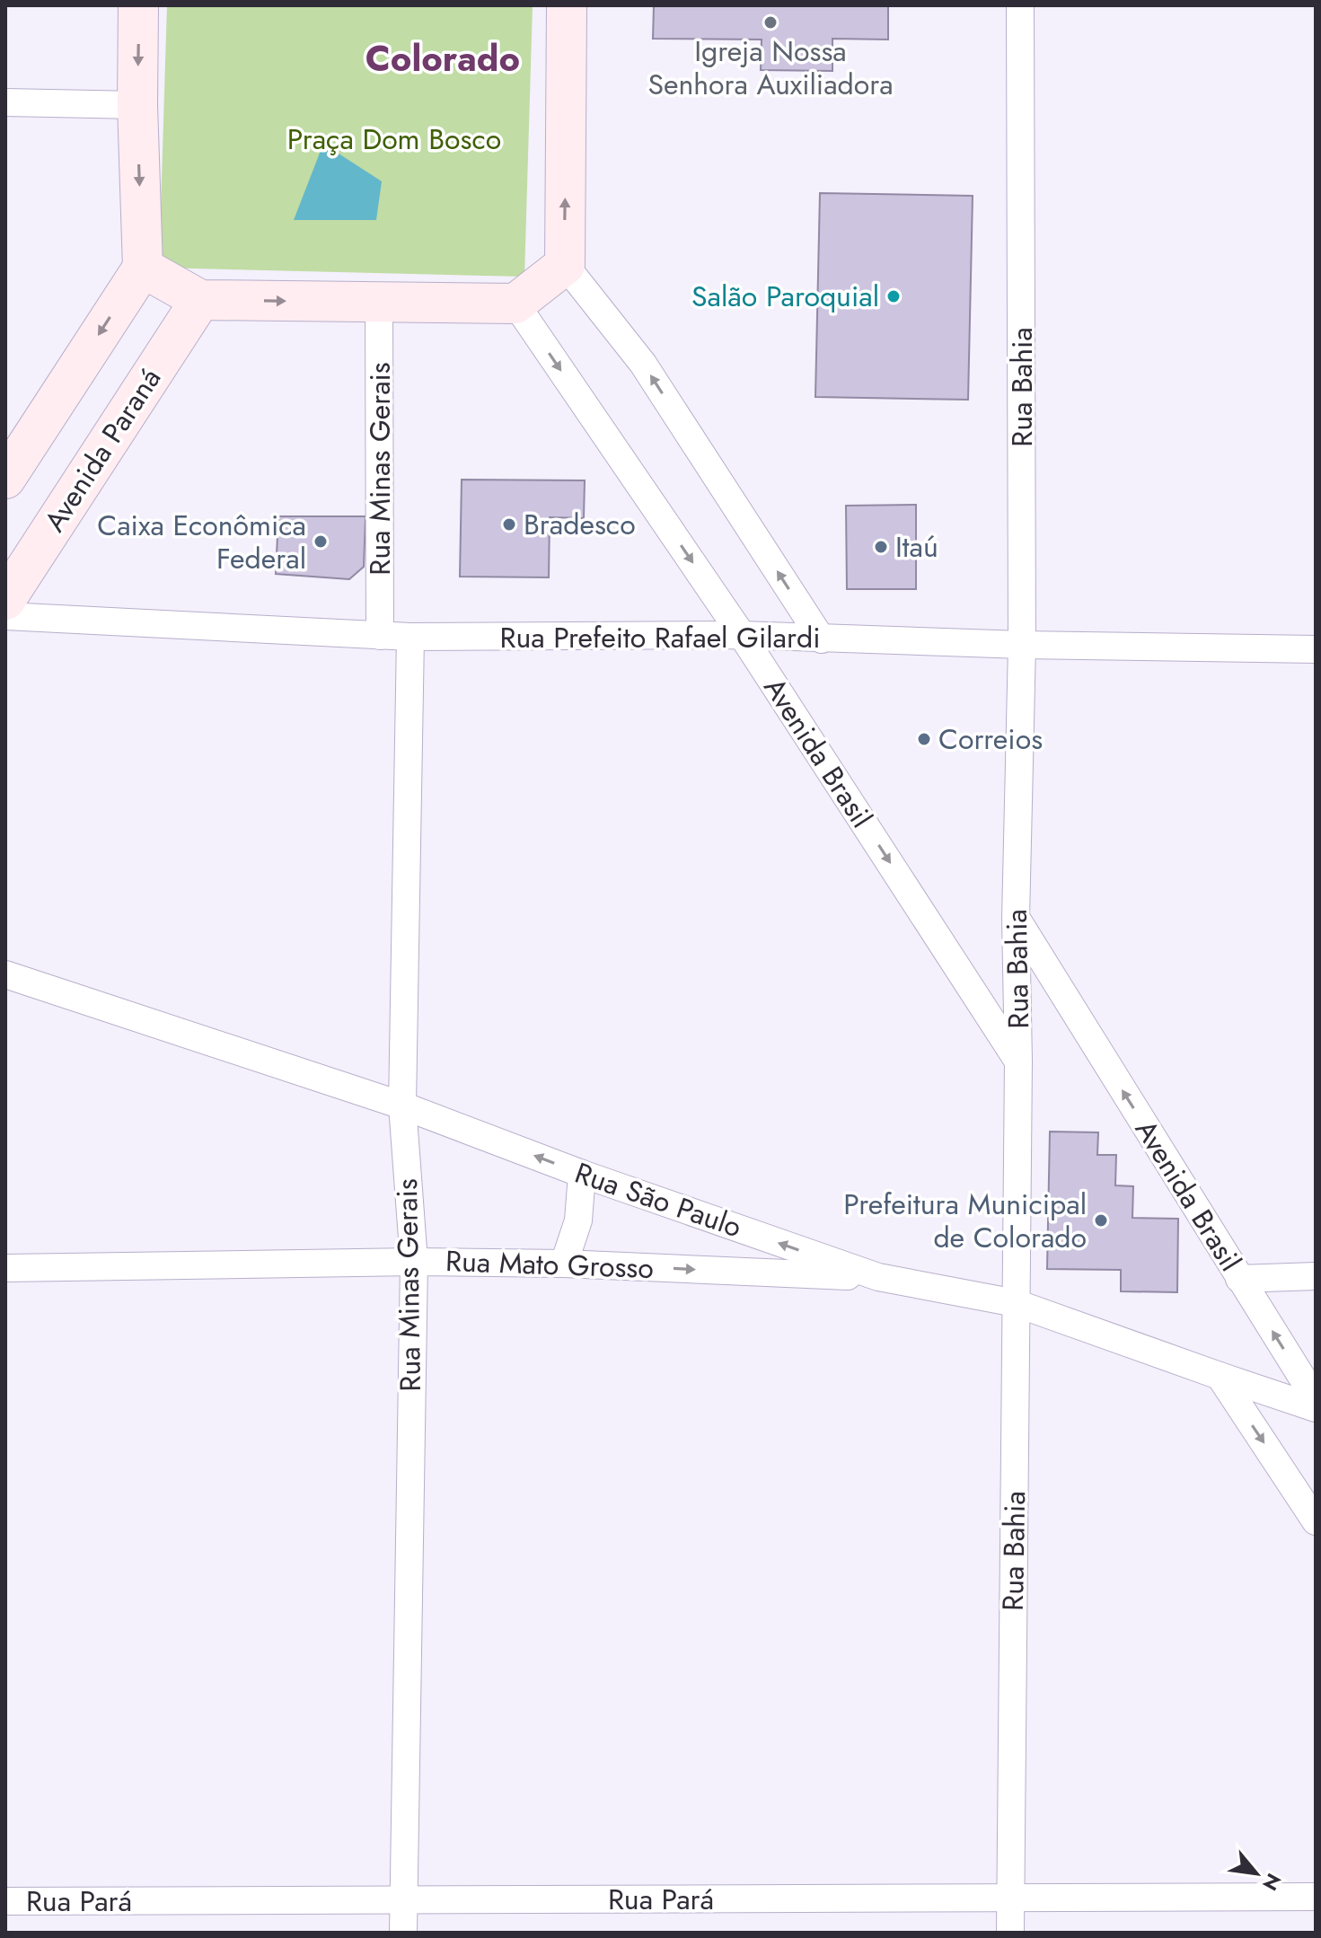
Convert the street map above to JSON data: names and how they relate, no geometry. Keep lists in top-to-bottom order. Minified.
{"streets":{"main road":["Avenida Paraná"],"street":["Rua Bahia","Rua Minas Gerais","Rua Prefeito Rafael Gilardi","Avenida Brasil","Rua São Paulo","Rua Mato Grosso","Rua Pará"]},"crossings":[["Rua Bahia","Rua Prefeito Rafael Gilardi"],["Rua Bahia","Avenida Brasil"],["Rua Bahia","Rua São Paulo"],["Rua Bahia","Rua Pará"],["Rua Minas Gerais","Rua Prefeito Rafael Gilardi"],["Rua Minas Gerais","Rua São Paulo"],["Rua Minas Gerais","Rua Mato Grosso"],["Rua Minas Gerais","Rua Pará"],["Rua Prefeito Rafael Gilardi","Avenida Brasil"],["Rua São Paulo","Rua Mato Grosso"]],"one_way":["Rua São Paulo","Rua Mato Grosso"],"districts":["Colorado"],"parks":["Praça Dom Bosco"],"places":["Igreja Nossa Senhora Auxiliadora","Salão Paroquial","Bradesco","Caixa Econômica Federal","Itaú","Correios","Prefeitura Municipal de Colorado"],"north":"bottom right"}
